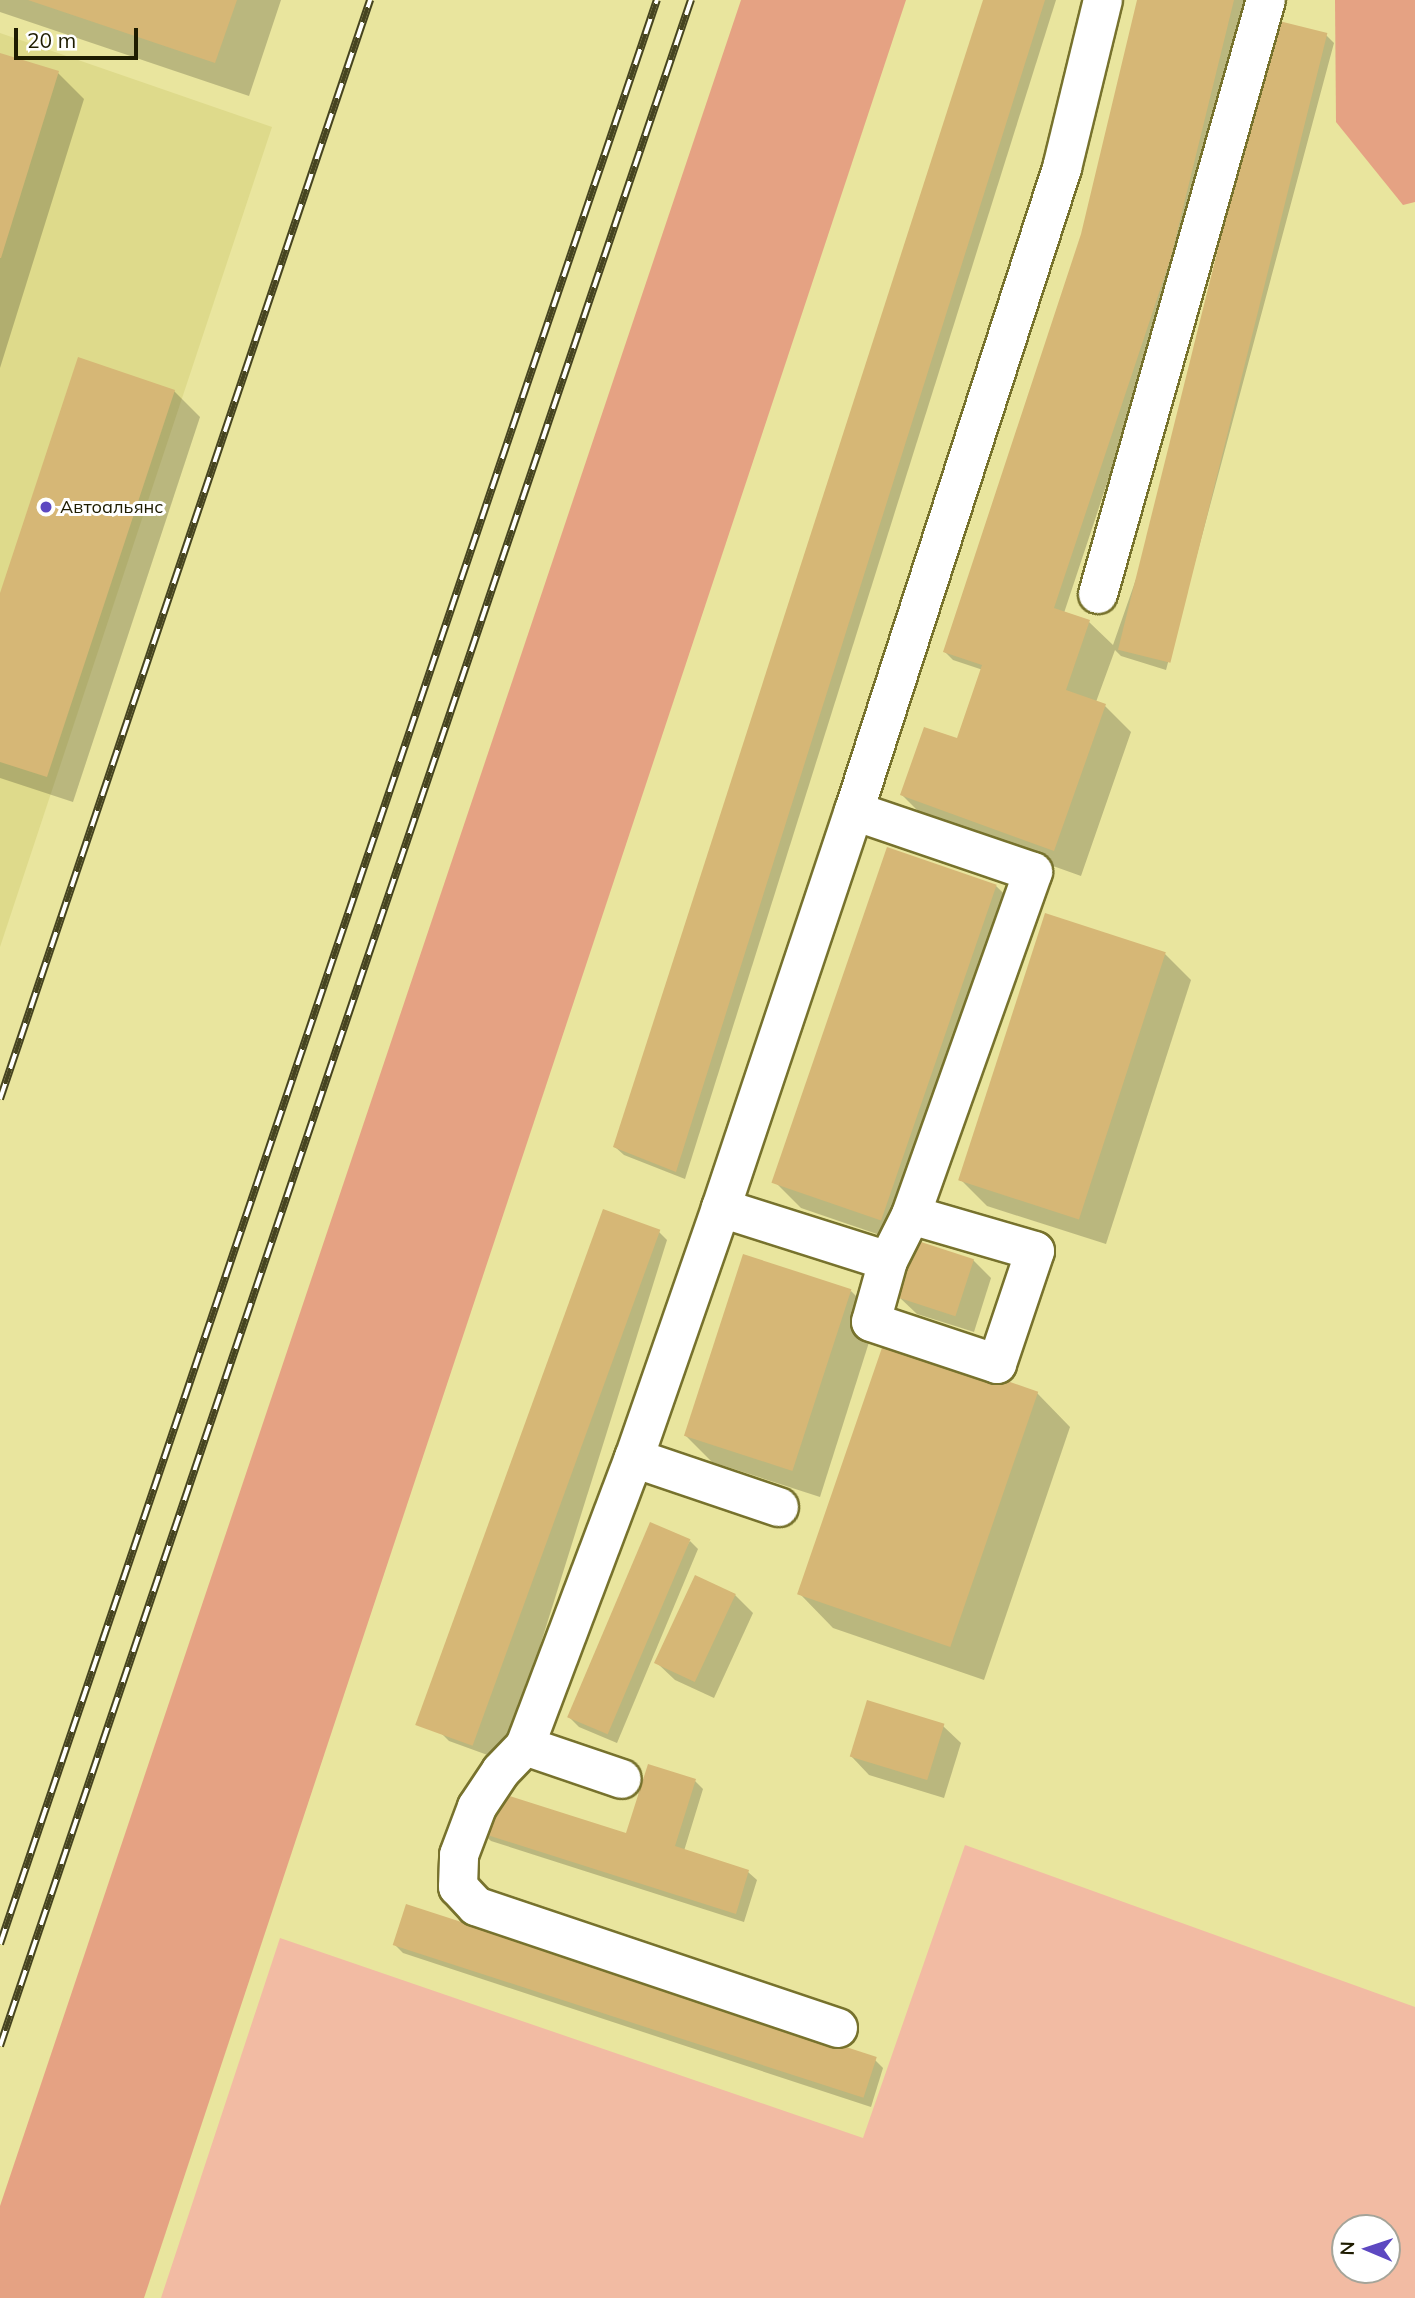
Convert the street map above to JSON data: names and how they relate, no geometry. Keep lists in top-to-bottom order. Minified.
{"places":["Автоальянс"],"scale_bar":"20 m","north":"left"}
